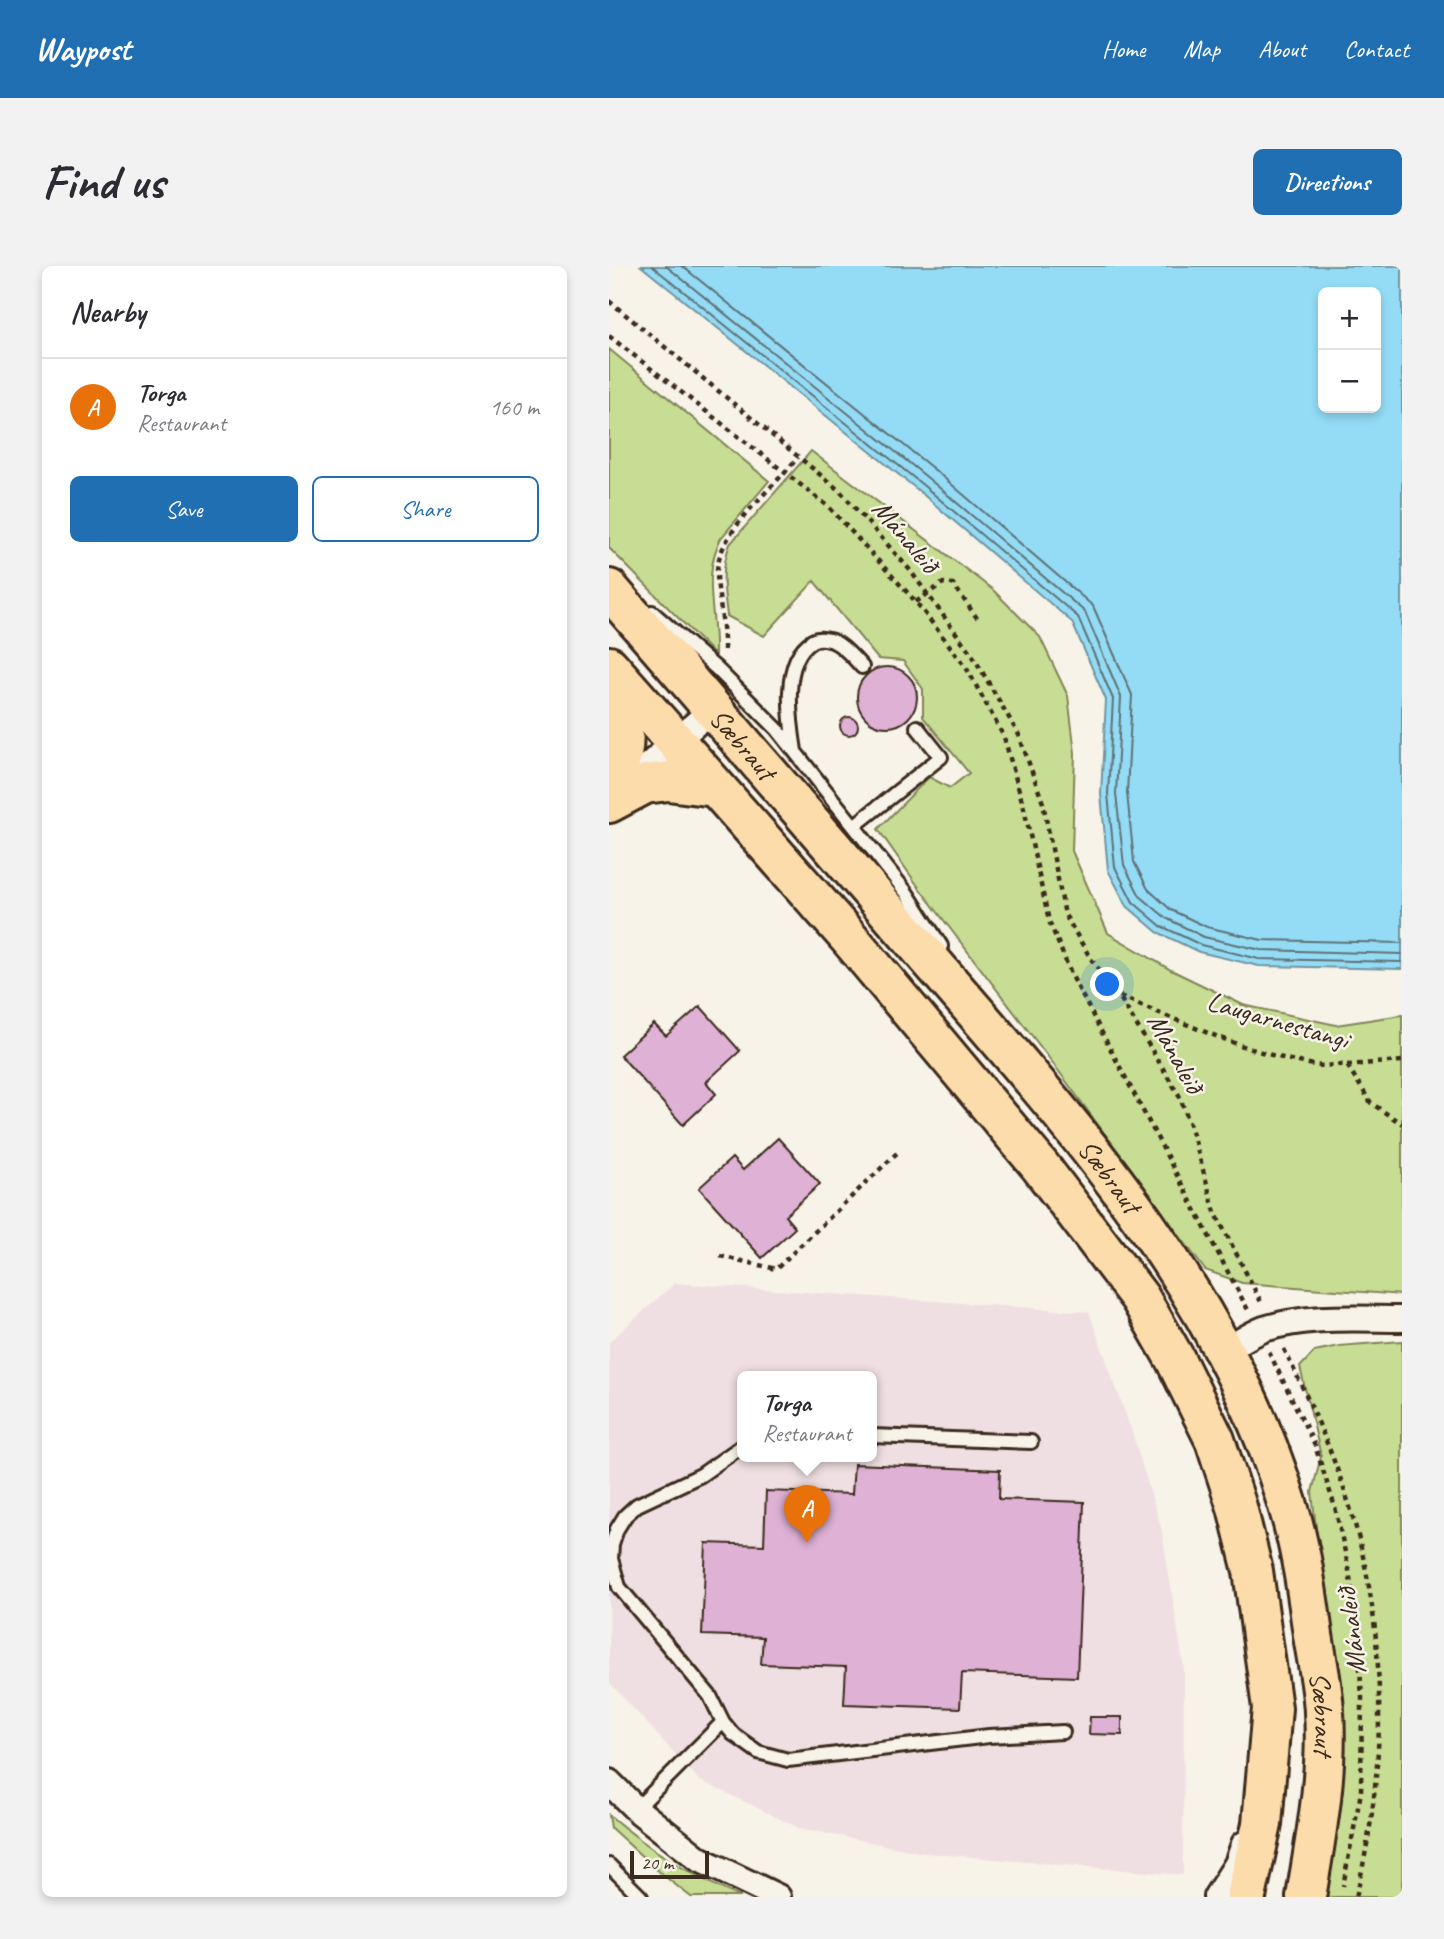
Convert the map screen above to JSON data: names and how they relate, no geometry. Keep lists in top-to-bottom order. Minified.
{"streets":{"main road":["Sæbraut"],"path":["Mánaleið","Laugarnestangi"]},"crossings":[["Mánaleið","Laugarnestangi"]],"scale_bar":"20 m","page":{"header":"Waypost","nav":["Home","Map","About","Contact"],"buttons":["Directions",["Save","Share"]],"title":"Find us","heading":"Nearby","map_buttons":["+","−"],"list":[{"mark":"A","name":"Torga","note":"Restaurant","value":"160 m"}],"popup":["Torga","Restaurant"],"pins":"A","scale":"20 m"}}
